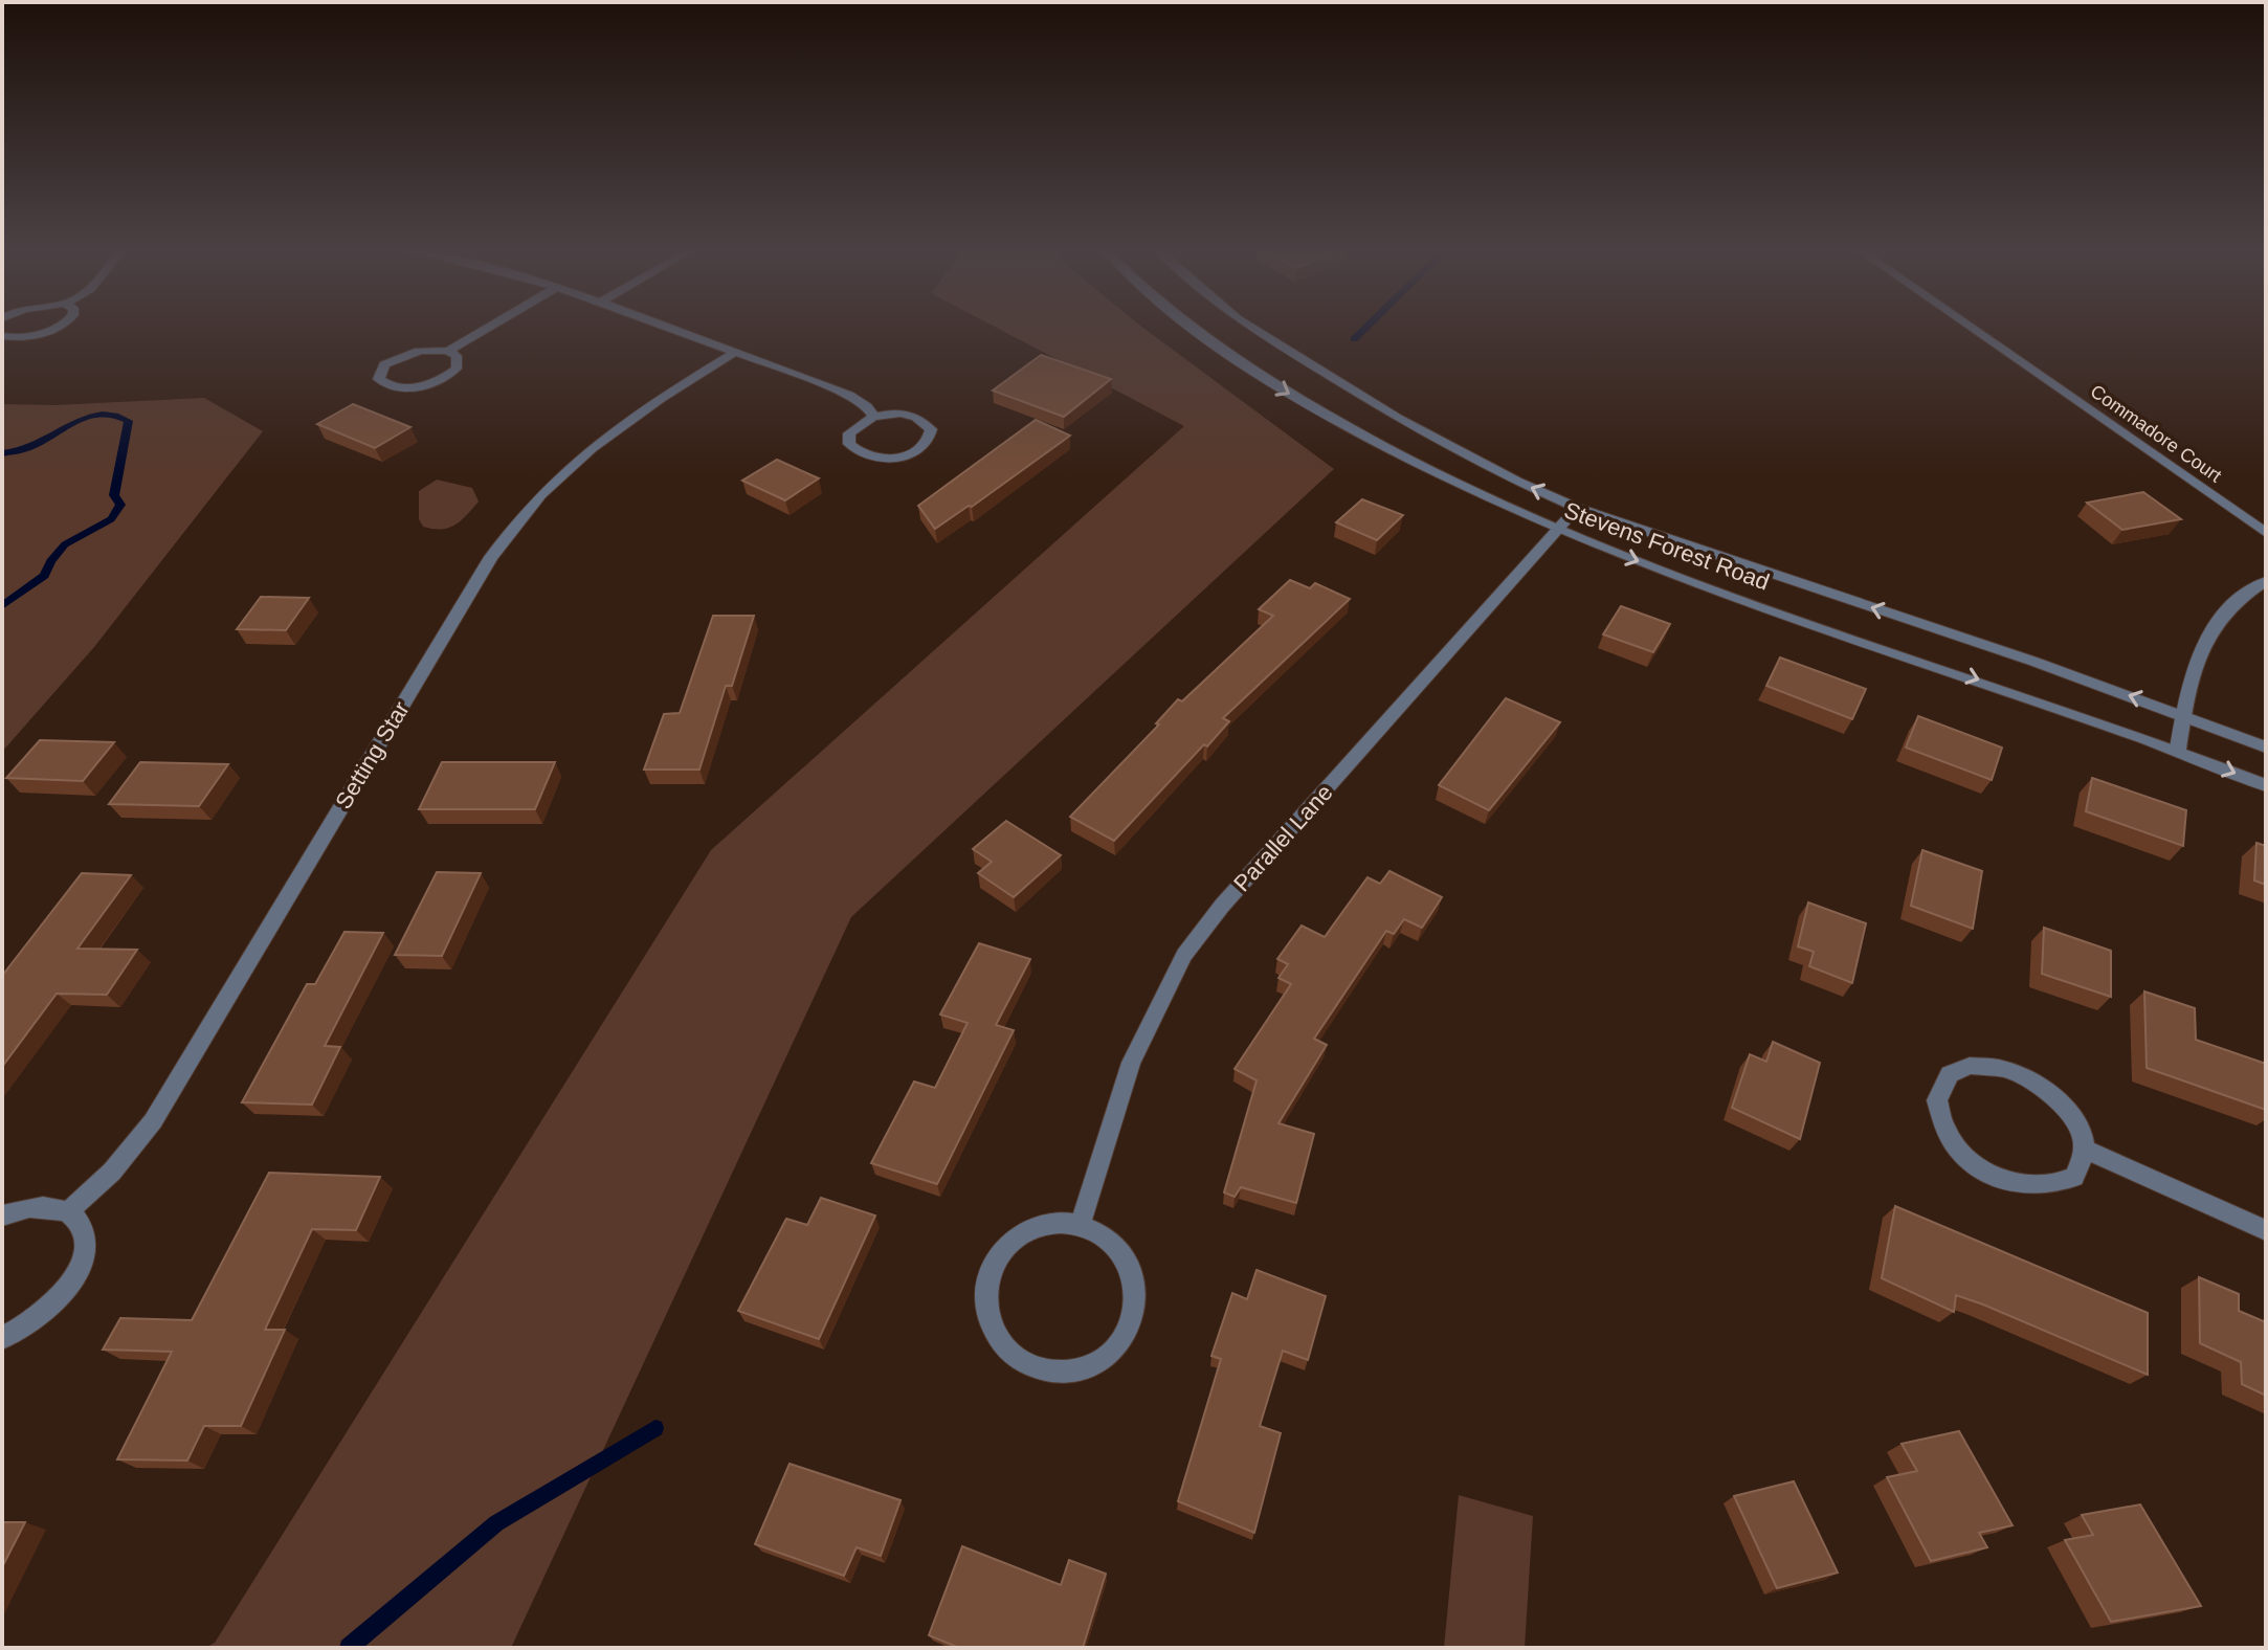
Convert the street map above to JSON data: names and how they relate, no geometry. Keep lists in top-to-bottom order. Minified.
{"streets":{"street":["Commadore Court","Stevens Forest Road","Setting Star","Parallel Lane"]},"crossings":[["Stevens Forest Road","Parallel Lane"]]}
